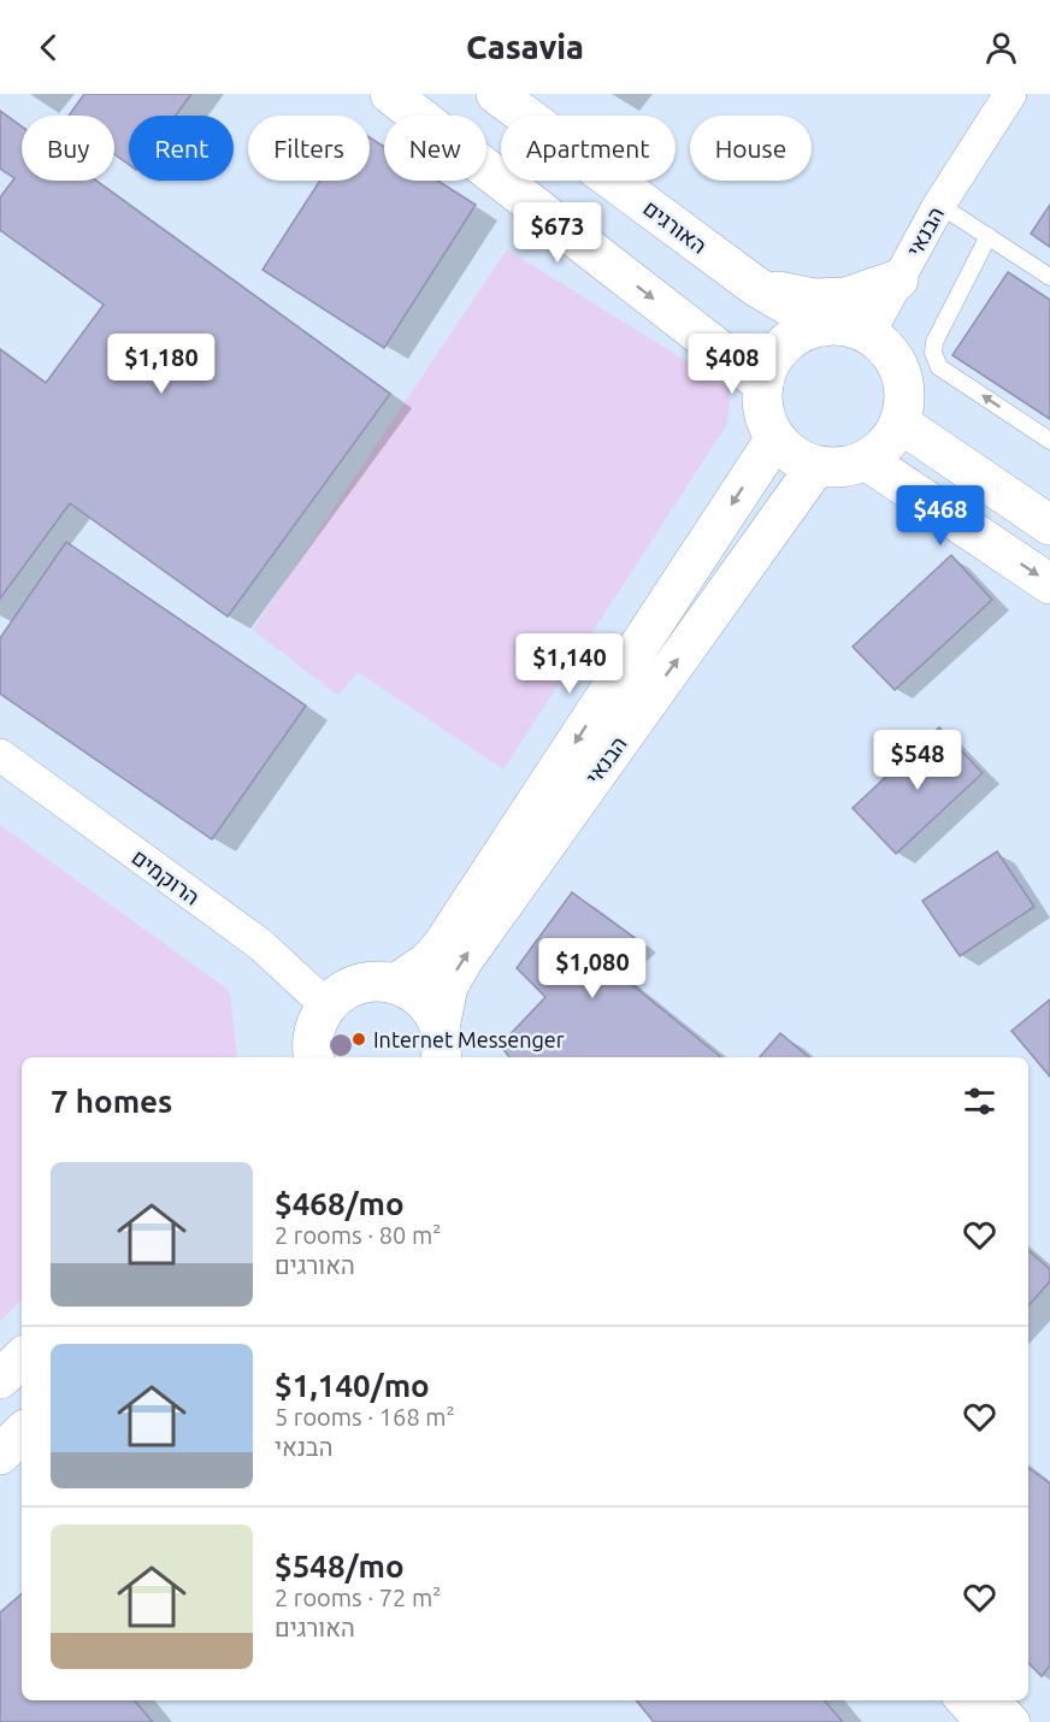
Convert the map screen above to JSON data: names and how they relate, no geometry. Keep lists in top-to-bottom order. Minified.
{"streets":{"street":["האורגים","הבנאי","הרוקמים"]},"crossings":[["האורגים","הבנאי"]],"places":["Internet Messenger"],"page":{"header":"Casavia","chip":["Buy","Rent","Filters","New","Apartment","House"],"price":["$673","$1,180","$408","$468","$1,140","$548","$1,080"],"heading":"7 homes","list":[{"name":"$468/mo","note":"2 rooms · 80 m² · האורגים"},{"name":"$1,140/mo","note":"5 rooms · 168 m² · הבנאי"},{"name":"$548/mo","note":"2 rooms · 72 m² · האורגים"}]}}
